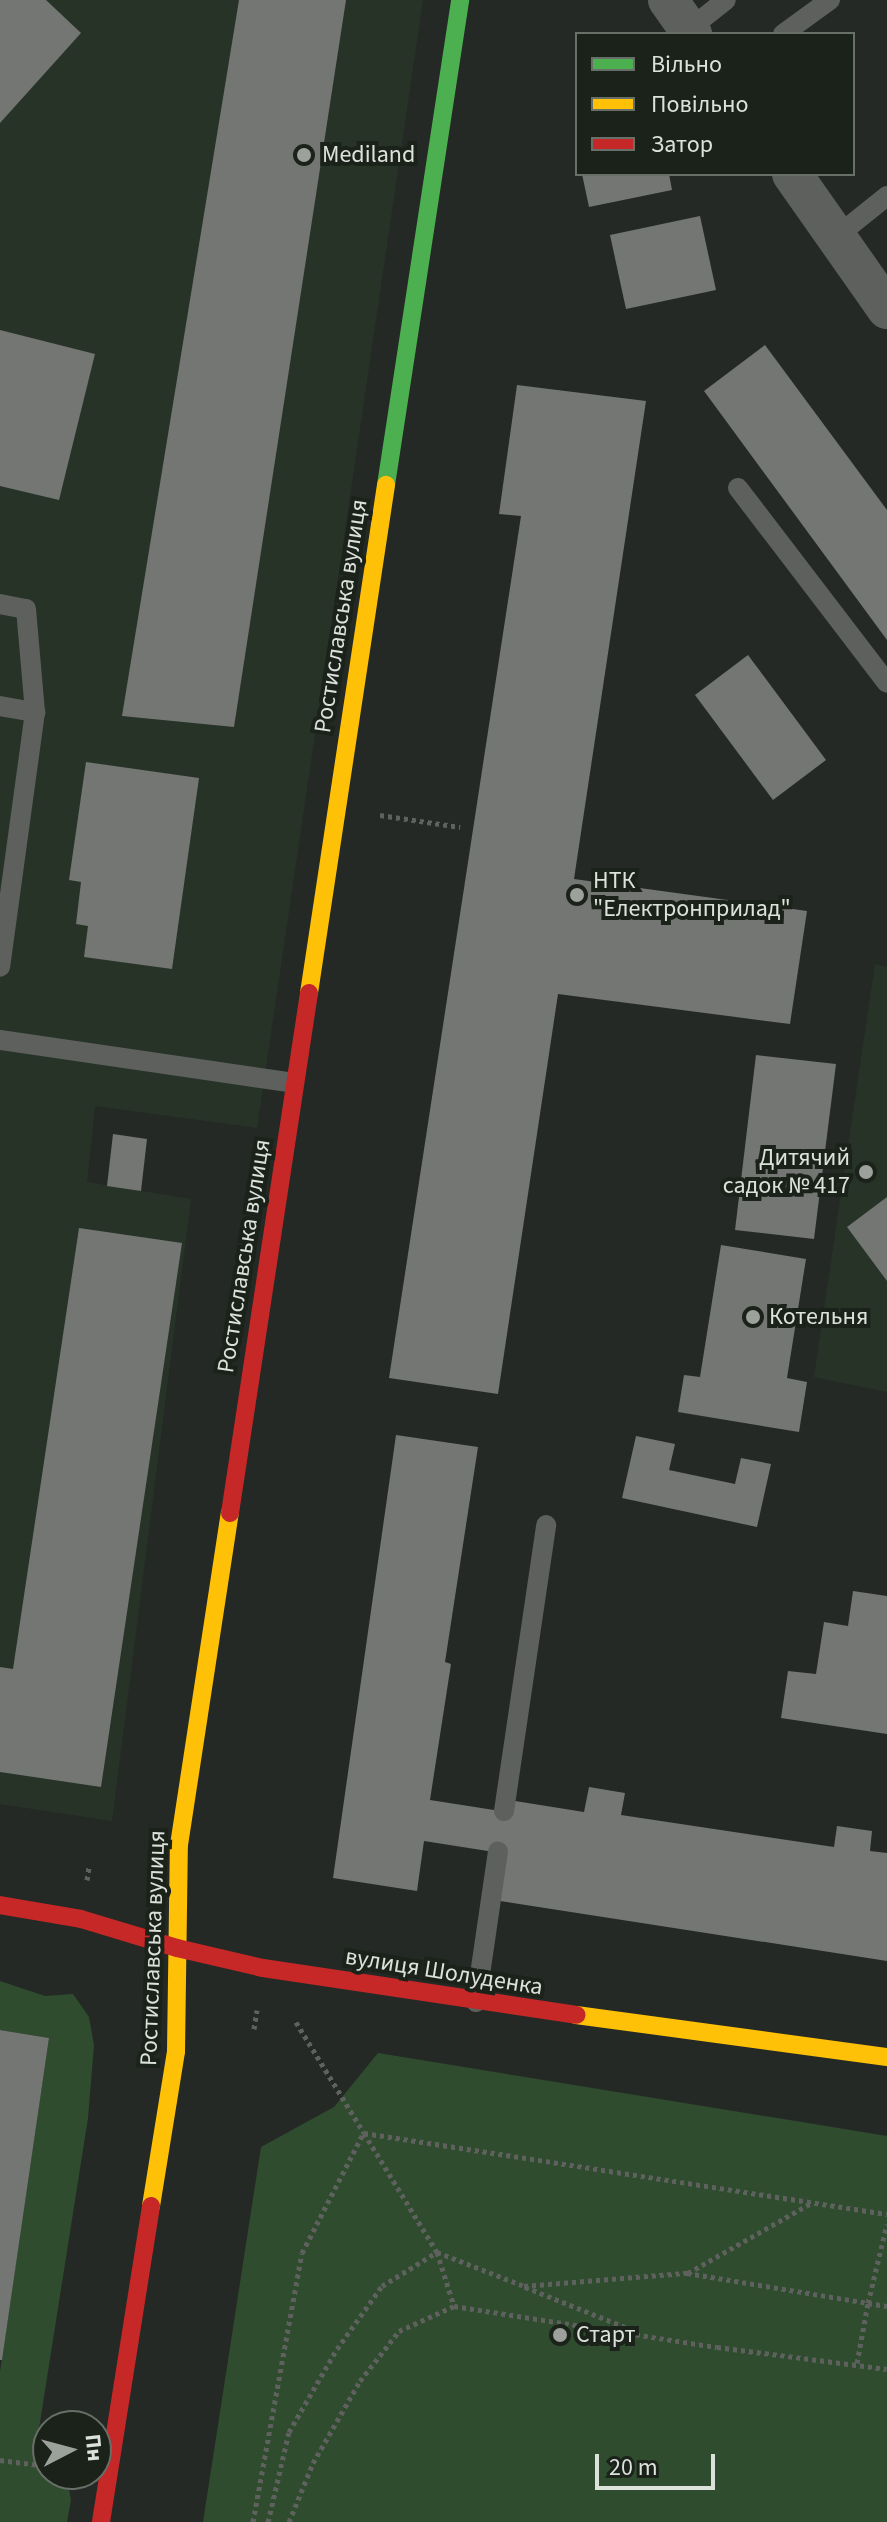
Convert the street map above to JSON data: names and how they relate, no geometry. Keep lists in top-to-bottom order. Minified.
{"streets":{"street":["Ростиславська вулиця","вулиця Шолуденка"]},"crossings":[["Ростиславська вулиця","вулиця Шолуденка"]],"places":["Mediland","НТК \"Електронприлад\"","Дитячий садок № 417","Котельня","Старт"],"legend":["Вільно","Повільно","Затор"],"scale_bar":"20 m","north":"right"}
